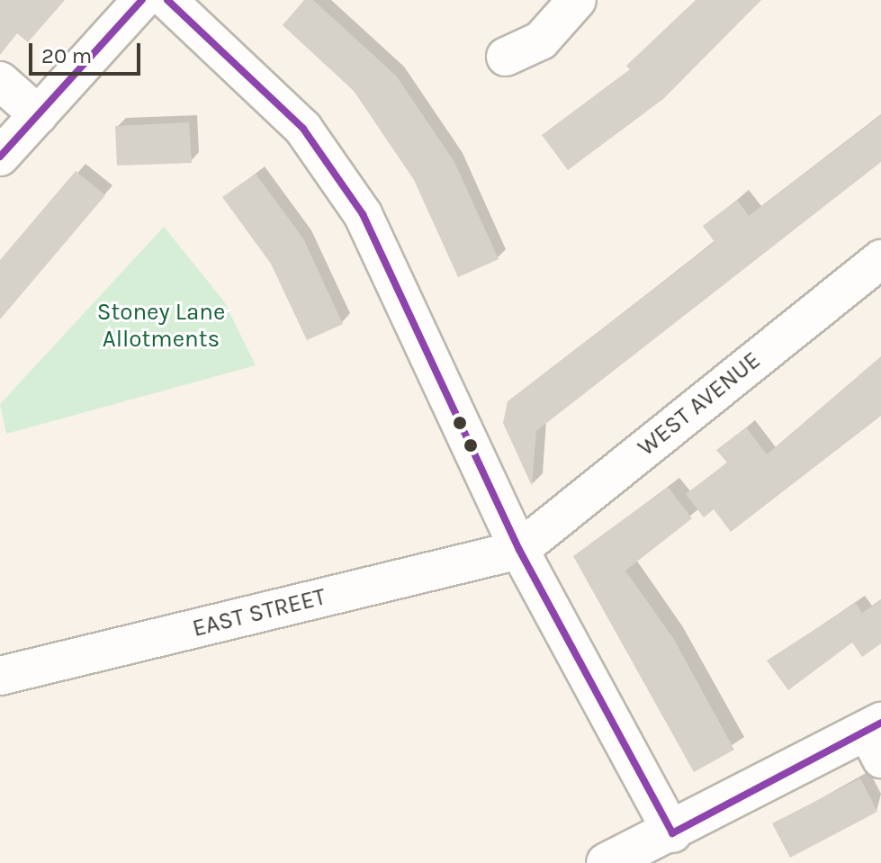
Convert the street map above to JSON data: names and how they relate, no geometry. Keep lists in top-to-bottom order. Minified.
{"streets":{"street":["WEST AVENUE","EAST STREET"]},"crossings":[["WEST AVENUE","EAST STREET"]],"parks":["Stoney Lane Allotments"],"scale_bar":"20 m"}
